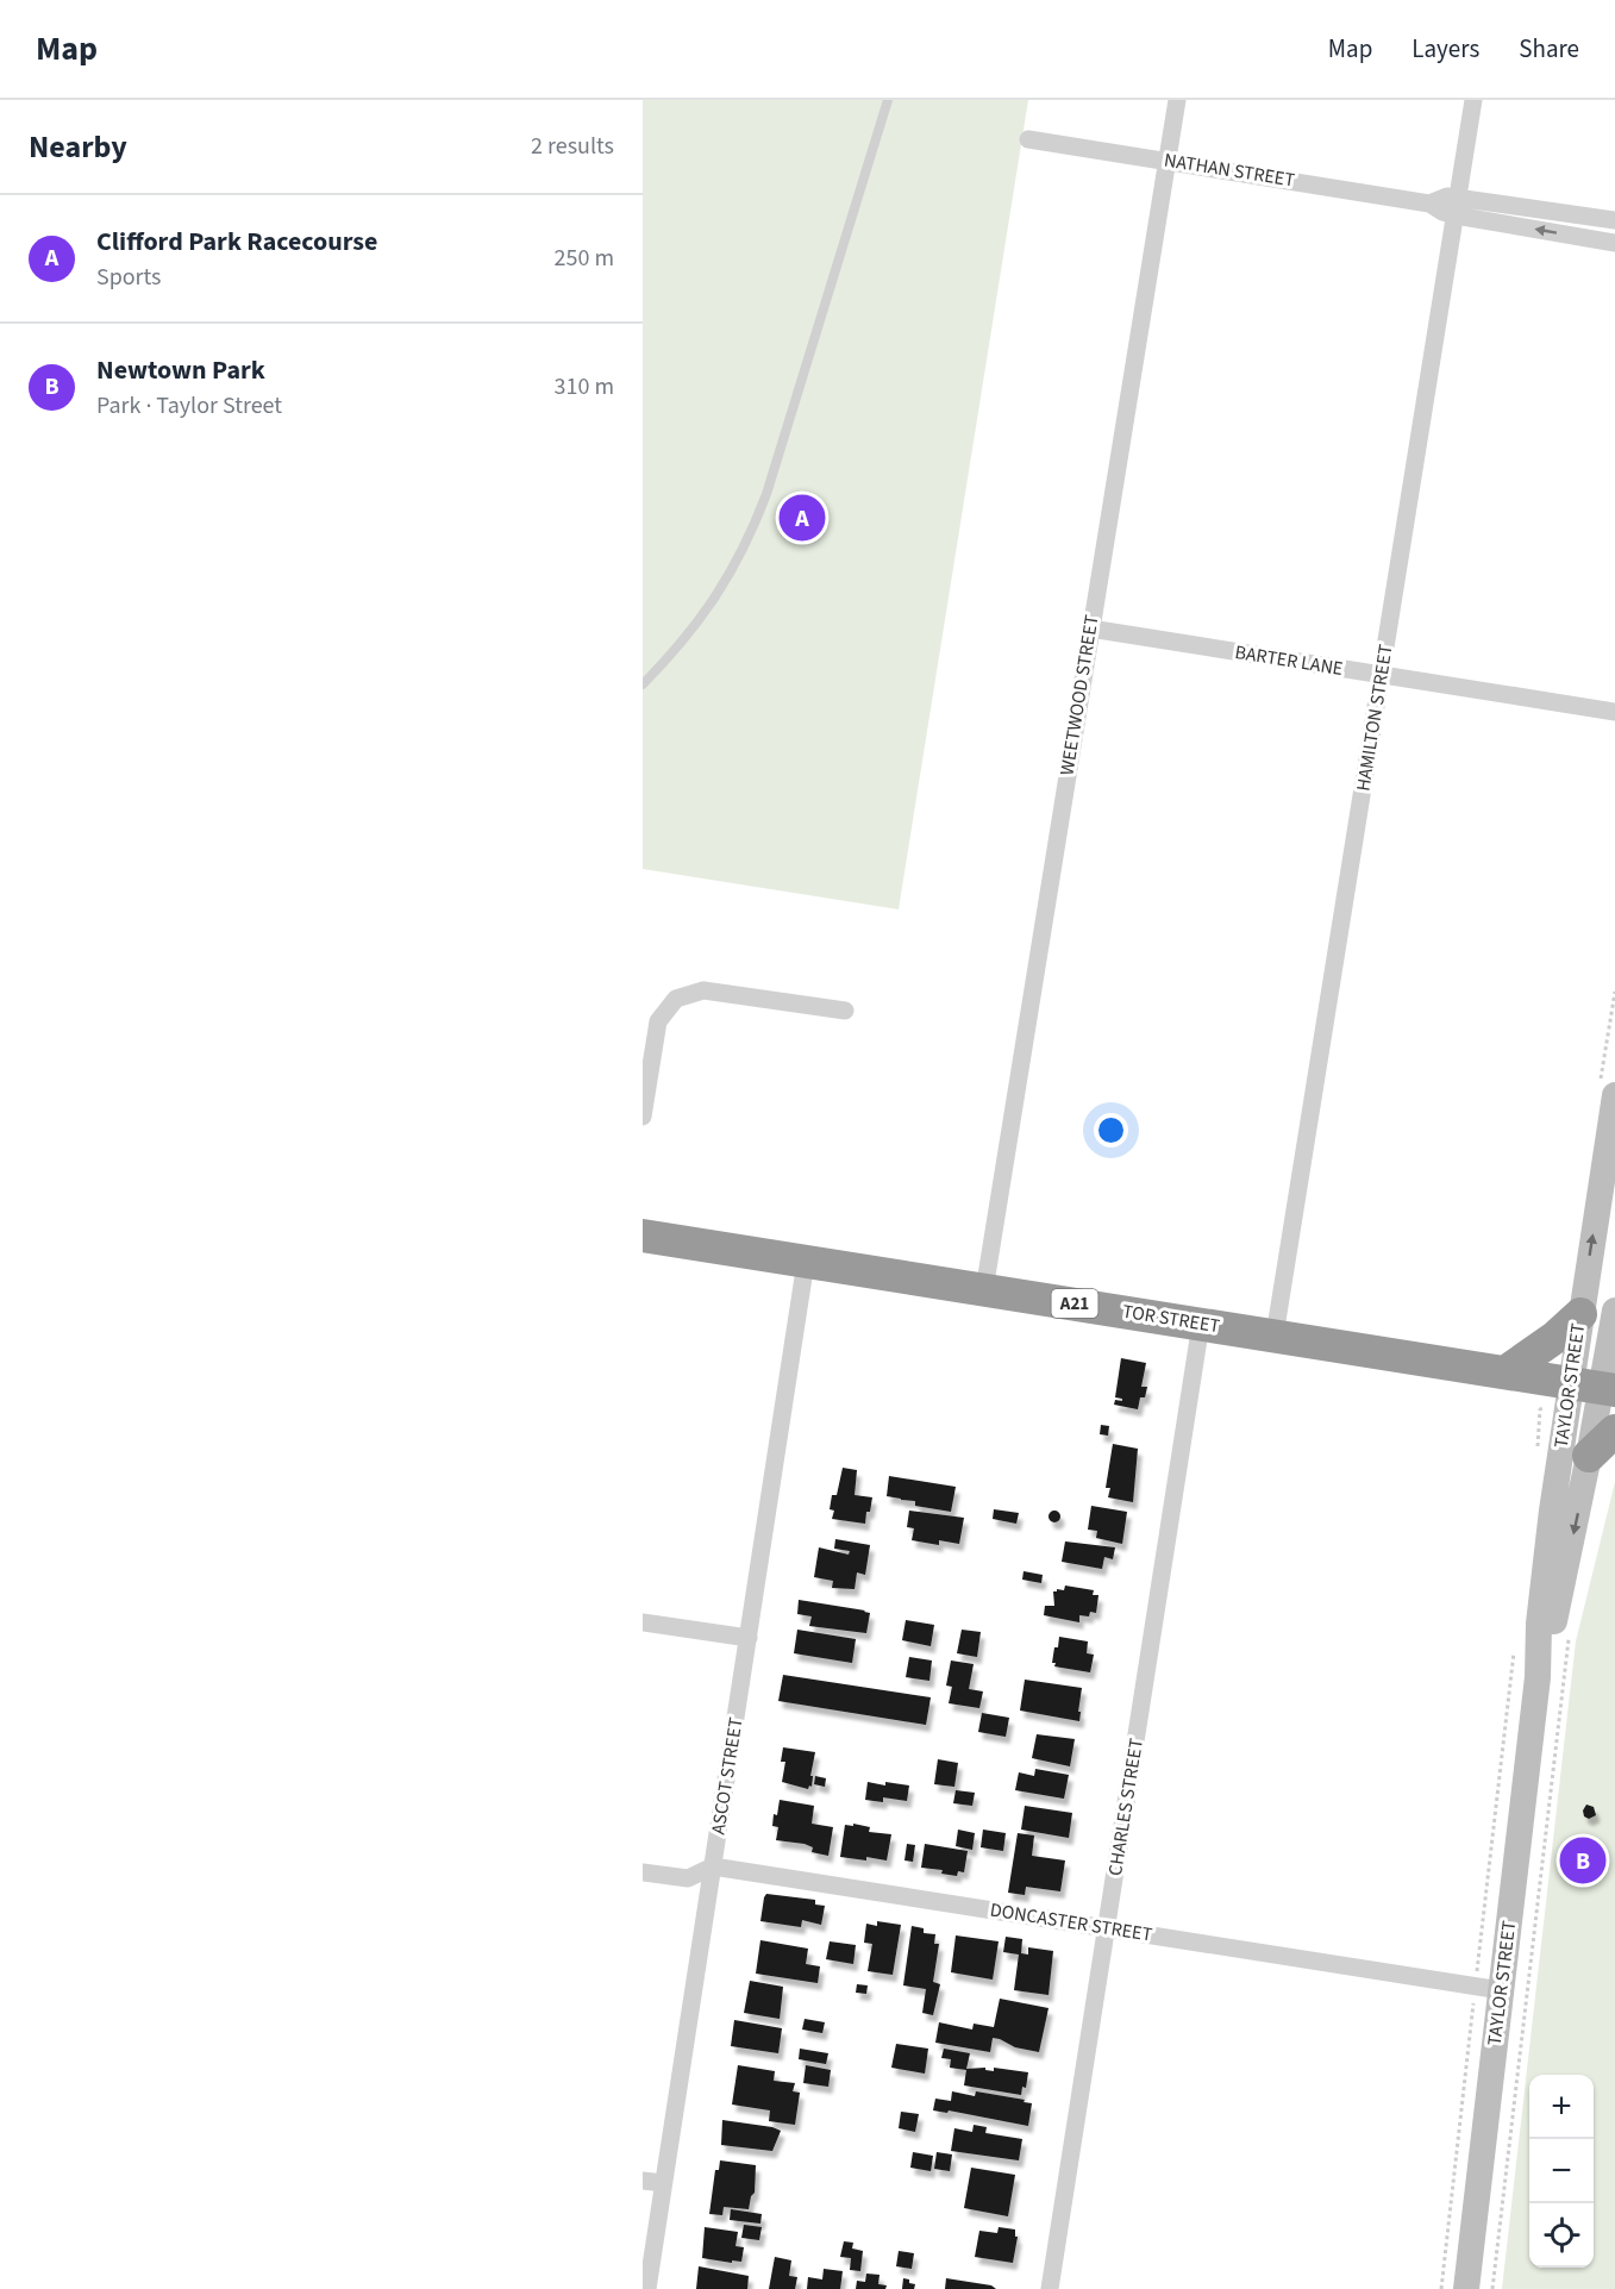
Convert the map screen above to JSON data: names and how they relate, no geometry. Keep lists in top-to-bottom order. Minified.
{"streets":{"highway":["A21","TOR STREET"],"street":["NATHAN STREET","BARTER LANE","WEETWOOD STREET","HAMILTON STREET","TAYLOR STREET","ASCOT STREET","CHARLES STREET","DONCASTER STREET"]},"crossings":[["NATHAN STREET","WEETWOOD STREET"],["NATHAN STREET","HAMILTON STREET"],["BARTER LANE","WEETWOOD STREET"],["BARTER LANE","HAMILTON STREET"],["WEETWOOD STREET","TOR STREET"],["HAMILTON STREET","TOR STREET"],["TOR STREET","TAYLOR STREET"],["TOR STREET","ASCOT STREET"],["TOR STREET","CHARLES STREET"],["TAYLOR STREET","DONCASTER STREET"],["ASCOT STREET","DONCASTER STREET"],["CHARLES STREET","DONCASTER STREET"]],"page":{"header":"Map","nav":["Map","Layers","Share"],"heading":["Nearby","2 results"],"list":[{"mark":"A","name":"Clifford Park Racecourse","note":"Sports","value":"250 m"},{"mark":"B","name":"Newtown Park","note":"Park · Taylor Street","value":"310 m"}],"pins":["A","B"],"map_buttons":["+","−"]}}
